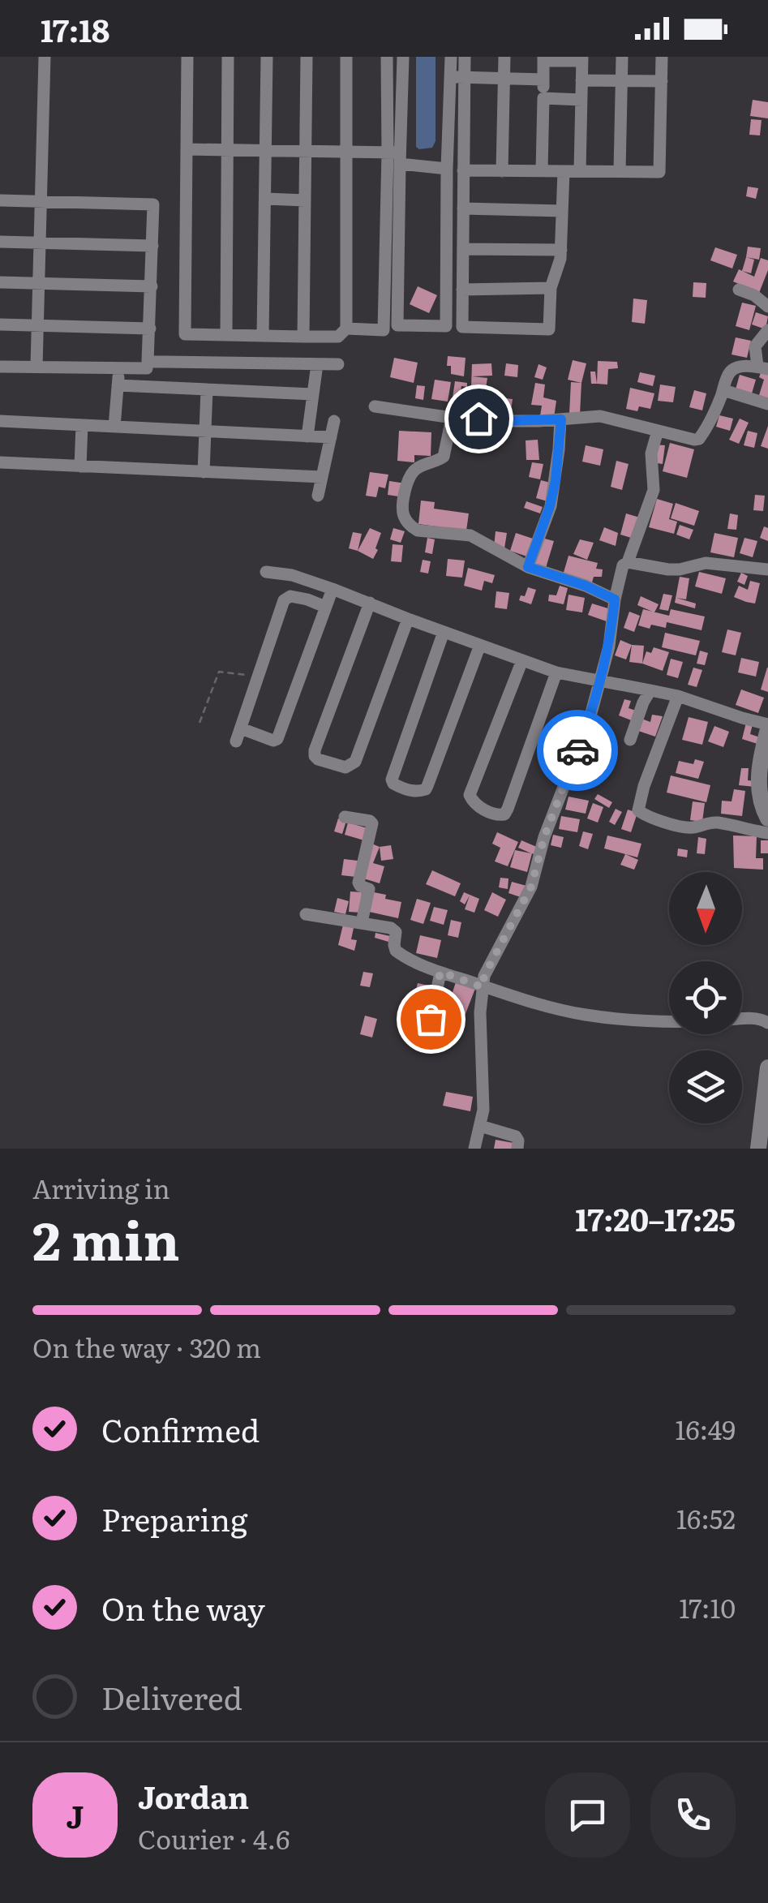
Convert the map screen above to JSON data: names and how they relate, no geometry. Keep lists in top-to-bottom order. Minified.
{"north":"bottom","page":{"status":"17:18","heading":["2 min","Arriving in","17:20–17:25"],"panel":["Jordan","Courier · 4.6"],"bar":"On the way · 320 m","list":[["Confirmed","16:49"],["Preparing","16:52"],["On the way","17:10"],"Delivered"],"round":"J"}}
